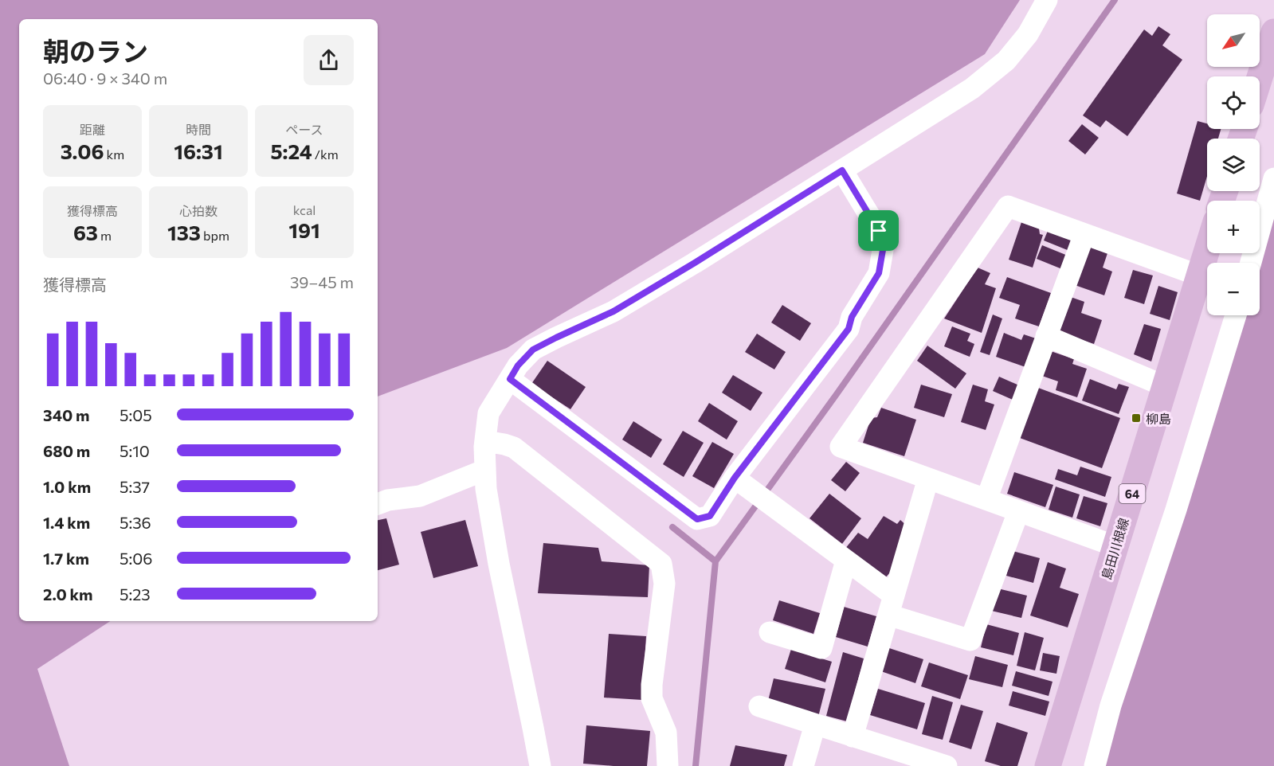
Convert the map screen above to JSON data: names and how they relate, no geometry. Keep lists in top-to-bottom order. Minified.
{"streets":{"main road":["64","島田川根線"]},"places":{"transit":["柳島"]},"north":"bottom left","page":{"map_buttons":["+","−"],"heading":["朝のラン","06:40 · 9 × 340 m"],"stats":[["距離","3.06 km"],["時間","16:31"],["ペース","5:24 /km"],["獲得標高","63 m"],["心拍数","133 bpm"],["kcal","191"]],"chart":["獲得標高","39–45 m"],"list":[{"name":"340 m","note":"5:05"},{"name":"680 m","note":"5:10"},{"name":"1.0 km","note":"5:37"},{"name":"1.4 km","note":"5:36"},{"name":"1.7 km","note":"5:06"},{"name":"2.0 km","note":"5:23"}]}}
